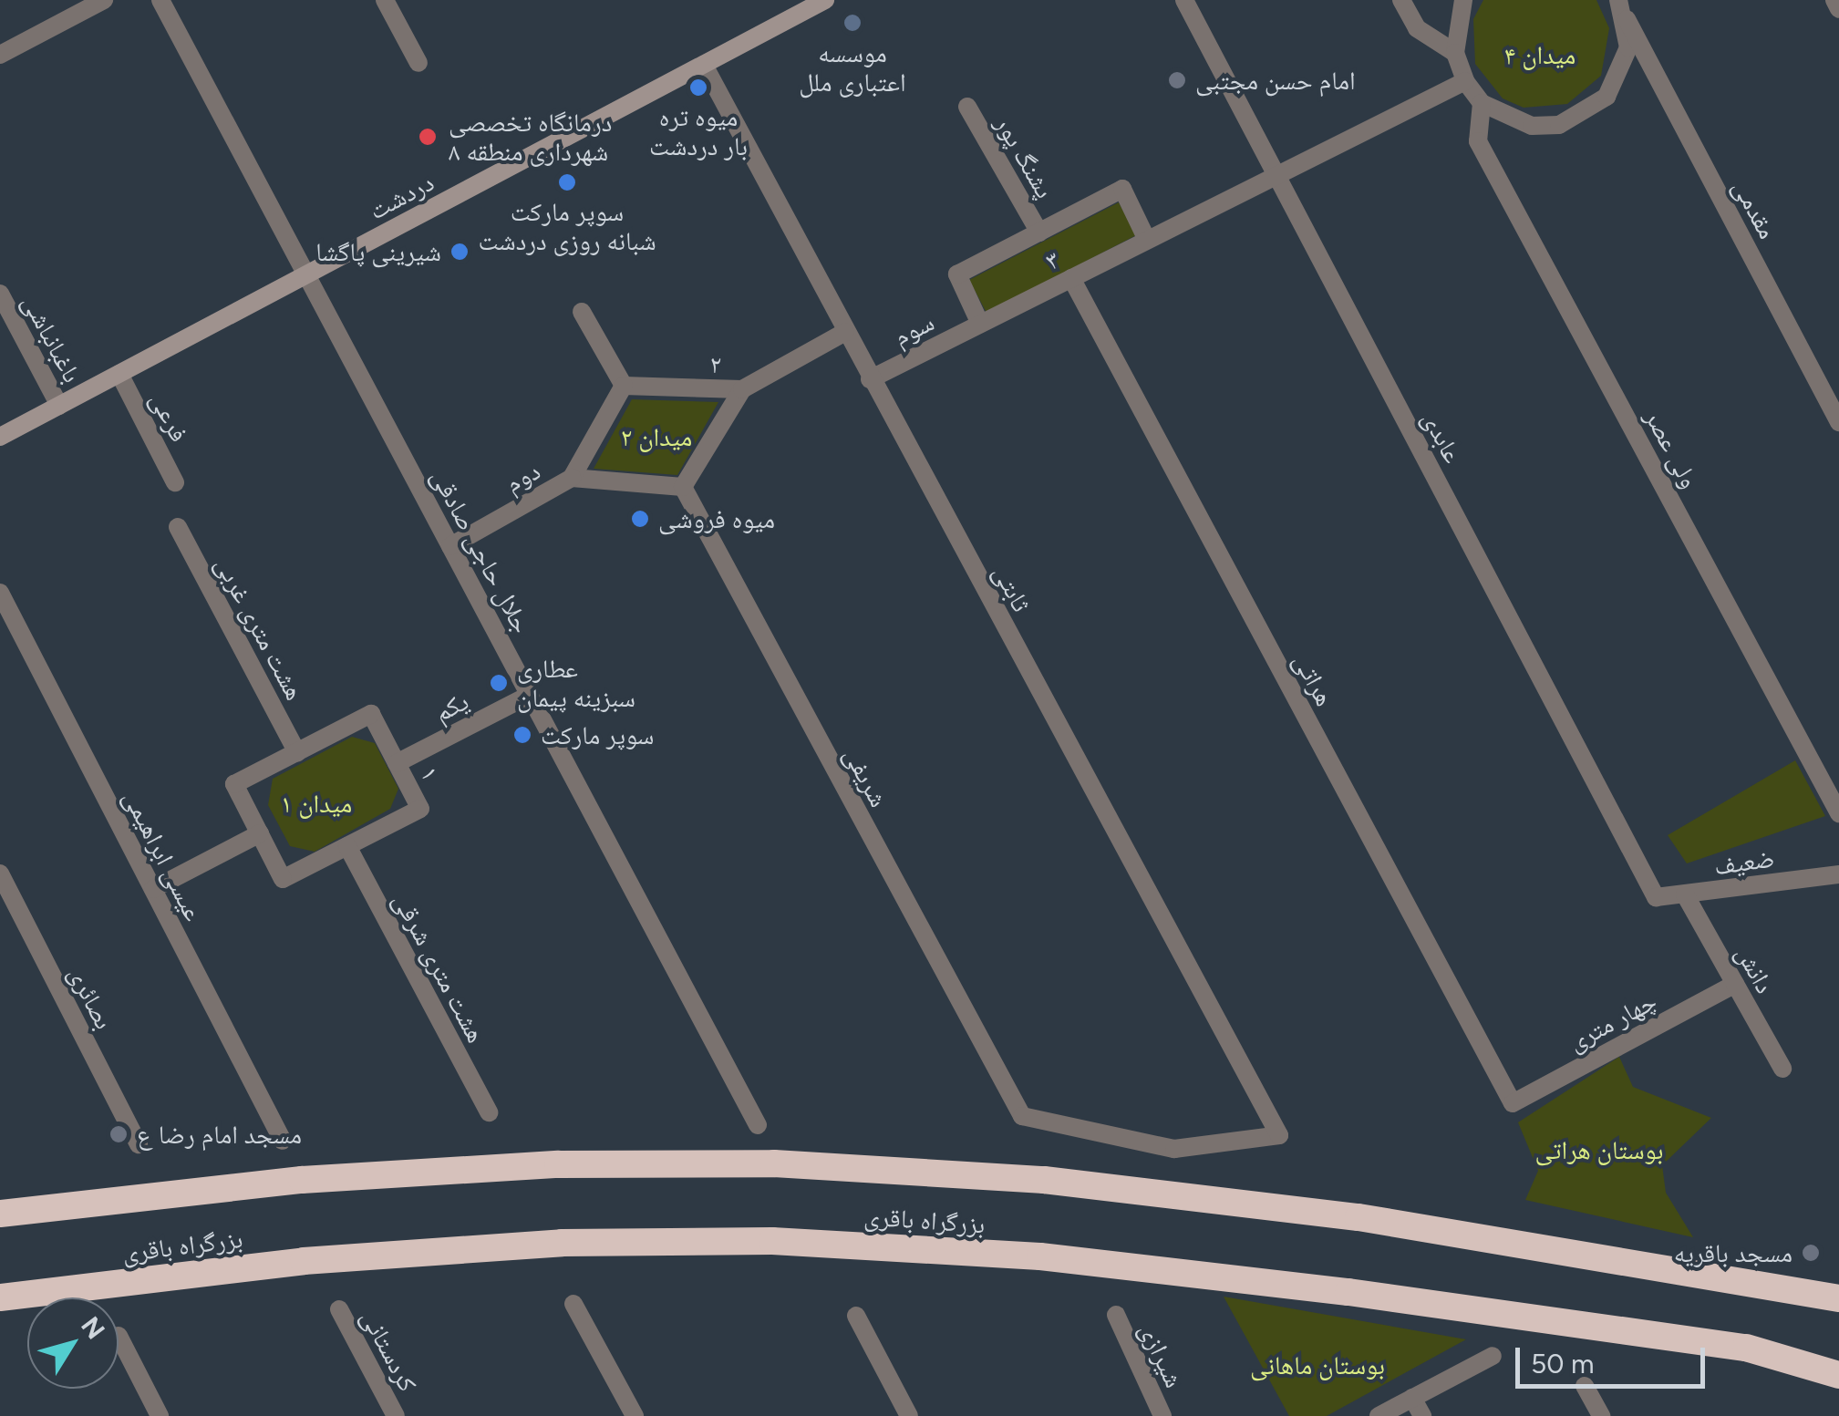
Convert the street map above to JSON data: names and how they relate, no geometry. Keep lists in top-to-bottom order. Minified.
{"streets":{"highway":["بزرگراه باقری"],"main road":["دردشت"],"street":["پشنگ پور","مقدمی","۳","سوم","باغبانباشی","۲","فرعی","عابدی","ولی عصر","دوم","جلال حاجی صادقی","ثابتی","هشت متری غربی","هراتی","یکم","۱","شریفی","عیسی ابراهیمی","ضعیف","هشت متری شرقی","دانش","بصائری","چهار متری","کردستانی","شیرازی"]},"crossings":[["دردشت","باغبانباشی"],["دردشت","فرعی"],["دردشت","جلال حاجی صادقی"],["دردشت","ثابتی"],["۳","سوم"],["۳","عابدی"],["۳","هراتی"],["سوم","ثابتی"],["۲","شریفی"],["عابدی","ضعیف"],["دوم","جلال حاجی صادقی"],["جلال حاجی صادقی","یکم"],["ثابتی","شریفی"],["هشت متری غربی","۱"],["هراتی","چهار متری"],["یکم","۱"],["۱","هشت متری شرقی"],["ضعیف","دانش"],["دانش","چهار متری"]],"parks":["میدان ۴","میدان ۲","میدان ۱","بوستان هراتی","بوستان ماهانی"],"places":["موسسه اعتباری ملل","امام حسن مجتبی","میوه تره بار دردشت","درمانگاه تخصصی شهرداری منطقه ۸","سوپر مارکت شبانه روزی دردشت","شیرینی پاگشا","میوه فروشی","عطاری سبزینه پیمان","سوپر مارکت","مسجد امام رضا ع","مسجد باقریه"],"scale_bar":"50 m","north":"top right"}
